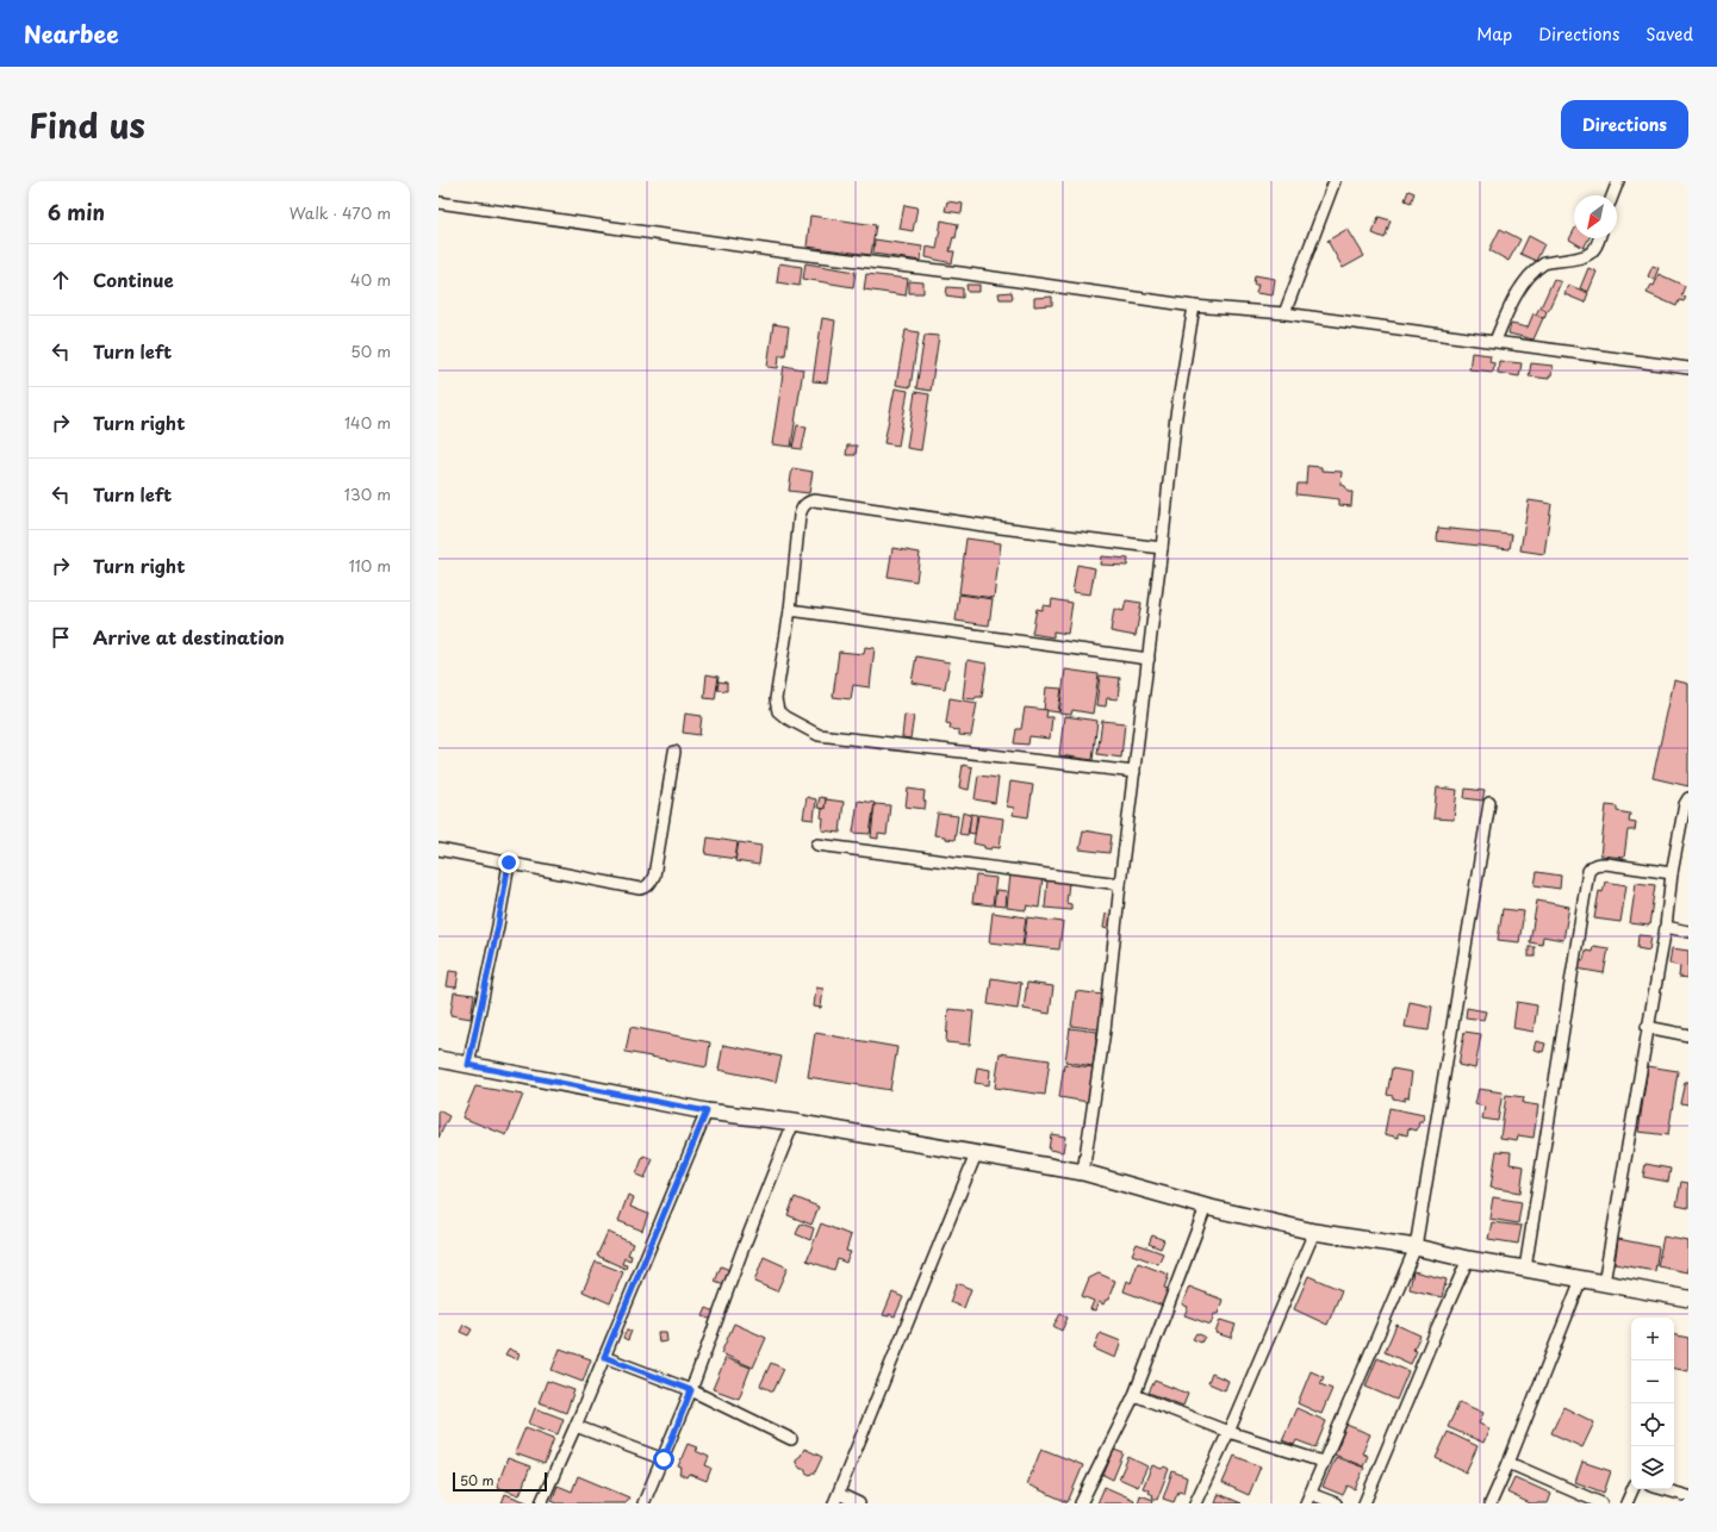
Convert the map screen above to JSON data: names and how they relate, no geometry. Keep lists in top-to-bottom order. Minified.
{"scale_bar":"50 m","north":"bottom left","page":{"header":"Nearbee","nav":["Map","Directions","Saved"],"title":"Find us","buttons":"Directions","heading":["6 min","Walk · 470 m"],"list":[["Continue","40 m"],["Turn left","50 m"],["Turn right","140 m"],["Turn left","130 m"],["Turn right","110 m"],"Arrive at destination"],"map_buttons":["+","−"],"scale":"50 m"}}
